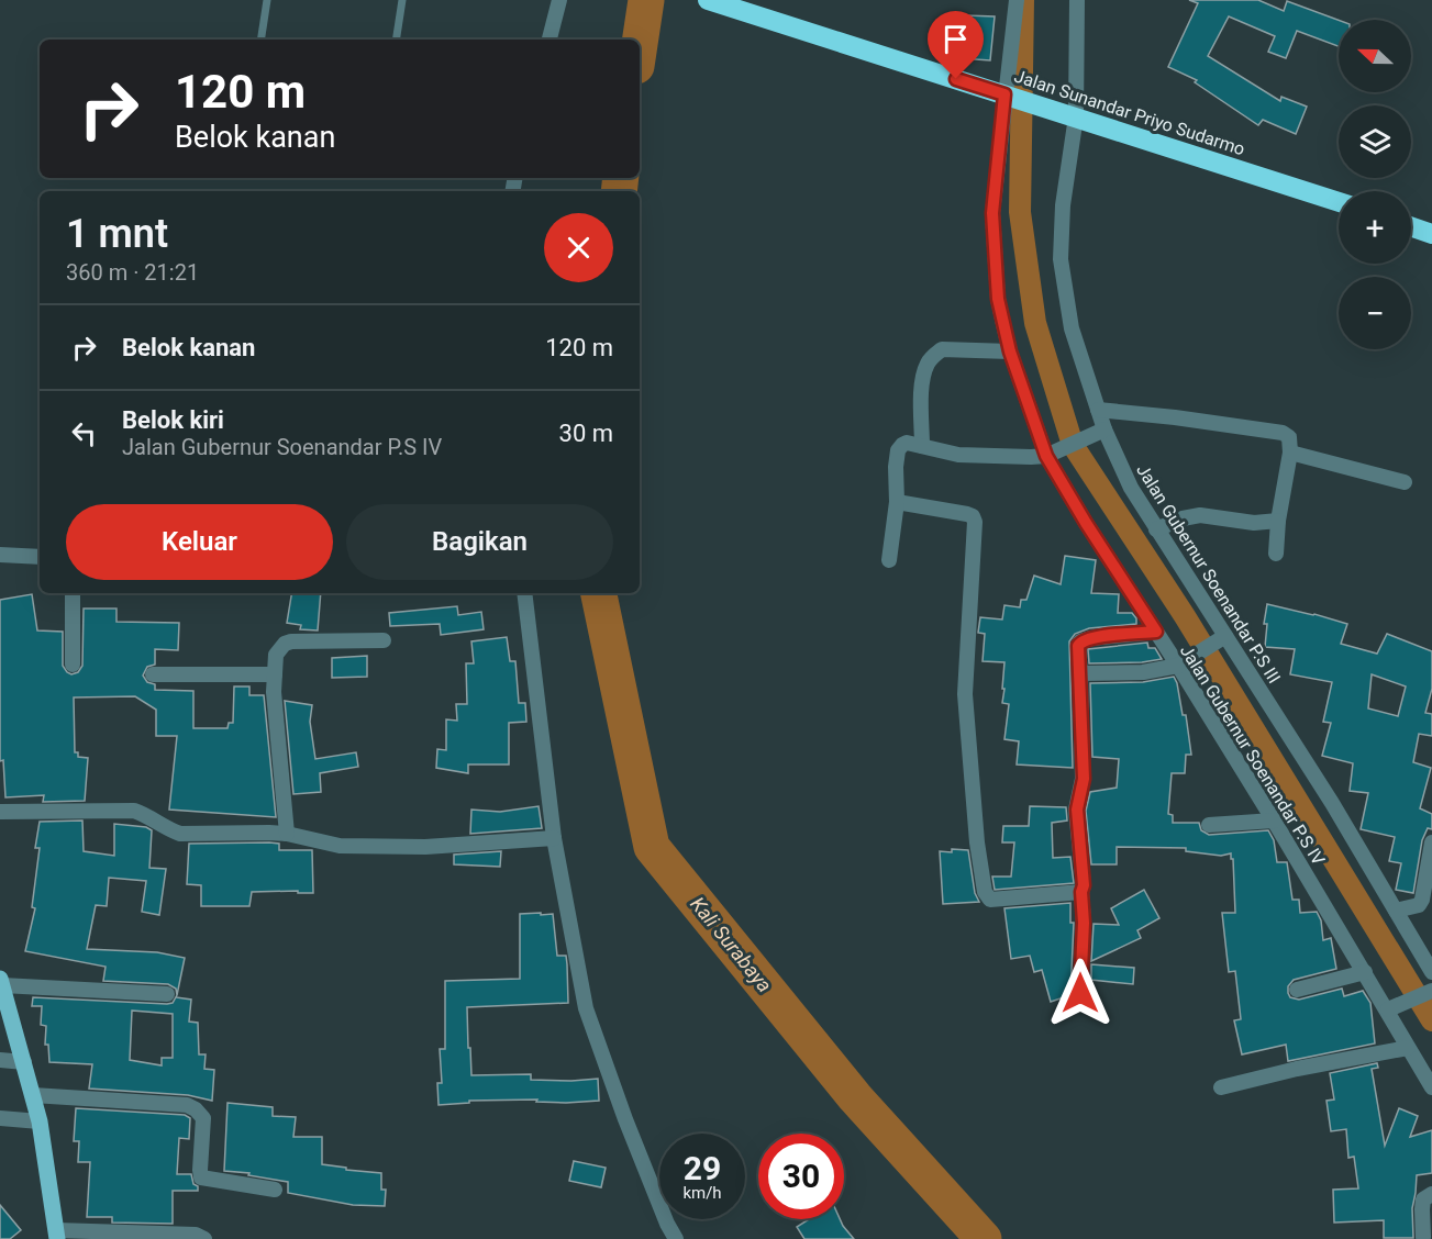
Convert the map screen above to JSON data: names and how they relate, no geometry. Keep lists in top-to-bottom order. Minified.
{"streets":{"highway":["Jalan Sunandar Priyo Sudarmo"],"street":["Jalan Gubernur Soenandar P.S III","Jalan Gubernur Soenandar P.S IV"]},"crossings":[["Jalan Sunandar Priyo Sudarmo","Jalan Gubernur Soenandar P.S III"],["Jalan Sunandar Priyo Sudarmo","Jalan Gubernur Soenandar P.S IV"]],"water":["Kali Surabaya"],"north":"left","page":{"map_buttons":["+","−"],"turn":["120 m","Belok kanan"],"heading":["1 mnt","360 m · 21:21"],"list":[{"name":"Belok kanan","value":"120 m"},{"name":"Belok kiri","note":"Jalan Gubernur Soenandar P.S IV","value":"30 m"}],"buttons":["Keluar","Bagikan"],"speed":"29 km/h","limit":"30"}}
